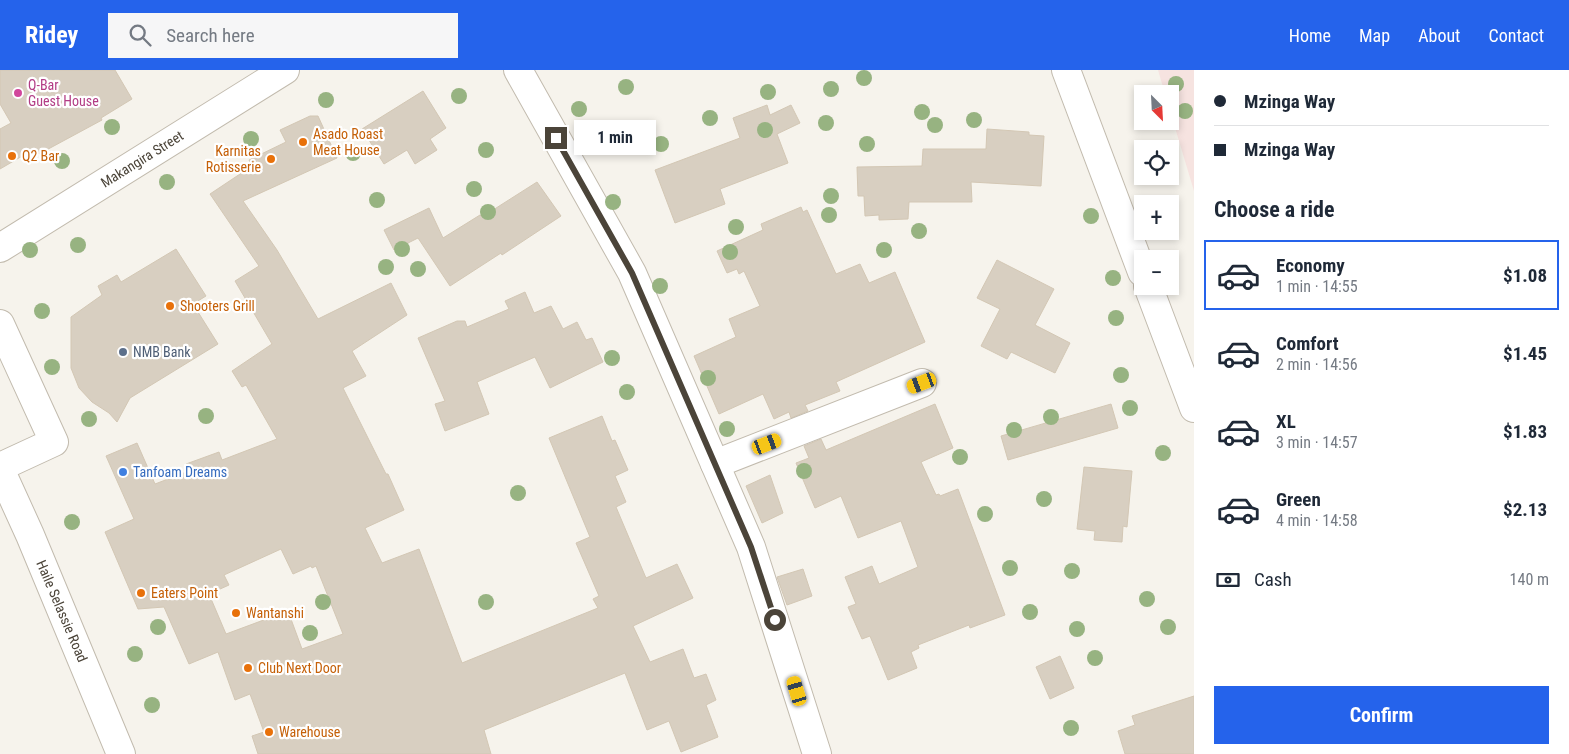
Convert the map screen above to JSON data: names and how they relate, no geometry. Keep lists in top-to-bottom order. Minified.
{"streets":{"street":["Makangira Street","Haile Selassie Road"]},"places":["Q-Bar Guest House","Asado Roast Meat House","Q2 Bar","Karnitas Rotisserie","Shooters Grill","NMB Bank","Tanfoam Dreams","Eaters Point","Wantanshi","Club Next Door","Warehouse"],"north":"bottom right","page":{"header":"Ridey","search":"Search here","nav":["Home","Map","About","Contact"],"banner":["Mzinga Way","Mzinga Way"],"map_buttons":["+","−"],"bubble":"1 min","heading":"Choose a ride","list":[{"name":"Economy","note":"1 min · 14:55","value":"$1.08"},{"name":"Comfort","note":"2 min · 14:56","value":"$1.45"},{"name":"XL","note":"3 min · 14:57","value":"$1.83"},{"name":"Green","note":"4 min · 14:58","value":"$2.13"}],"pay":["Cash","140 m"],"buttons":"Confirm"}}
